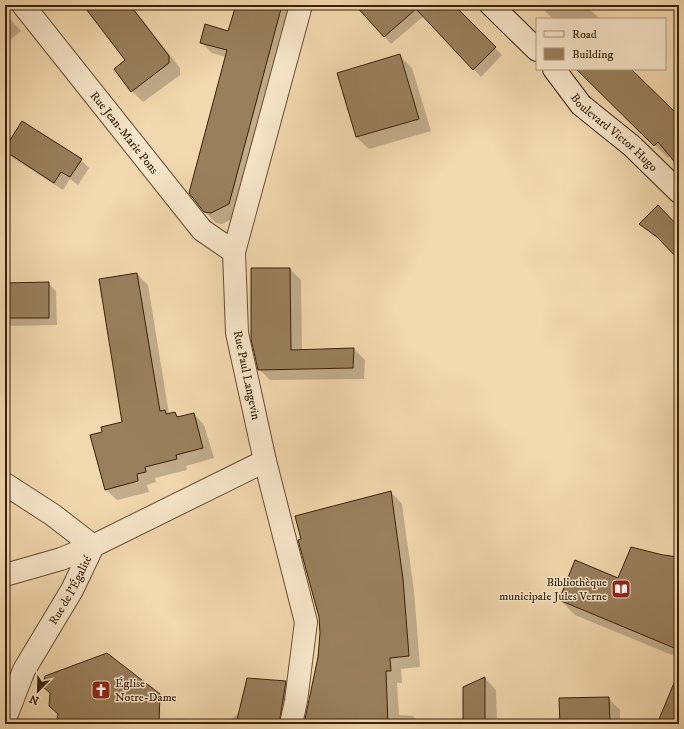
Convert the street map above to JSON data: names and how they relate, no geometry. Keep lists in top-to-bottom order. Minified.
{"streets":{"street":["Boulevard Victor Hugo","Rue Jean-Marie Pons","Rue Paul Langevin","Rue de l'Égalité"]},"crossings":[["Rue Jean-Marie Pons","Rue Paul Langevin"],["Rue Paul Langevin","Rue de l'Égalité"]],"places":{"library":["Bibliothèque municipale Jules Verne"],"church":["Église Notre-Dame"]},"legend":["Road","Building"],"north":"bottom left"}
